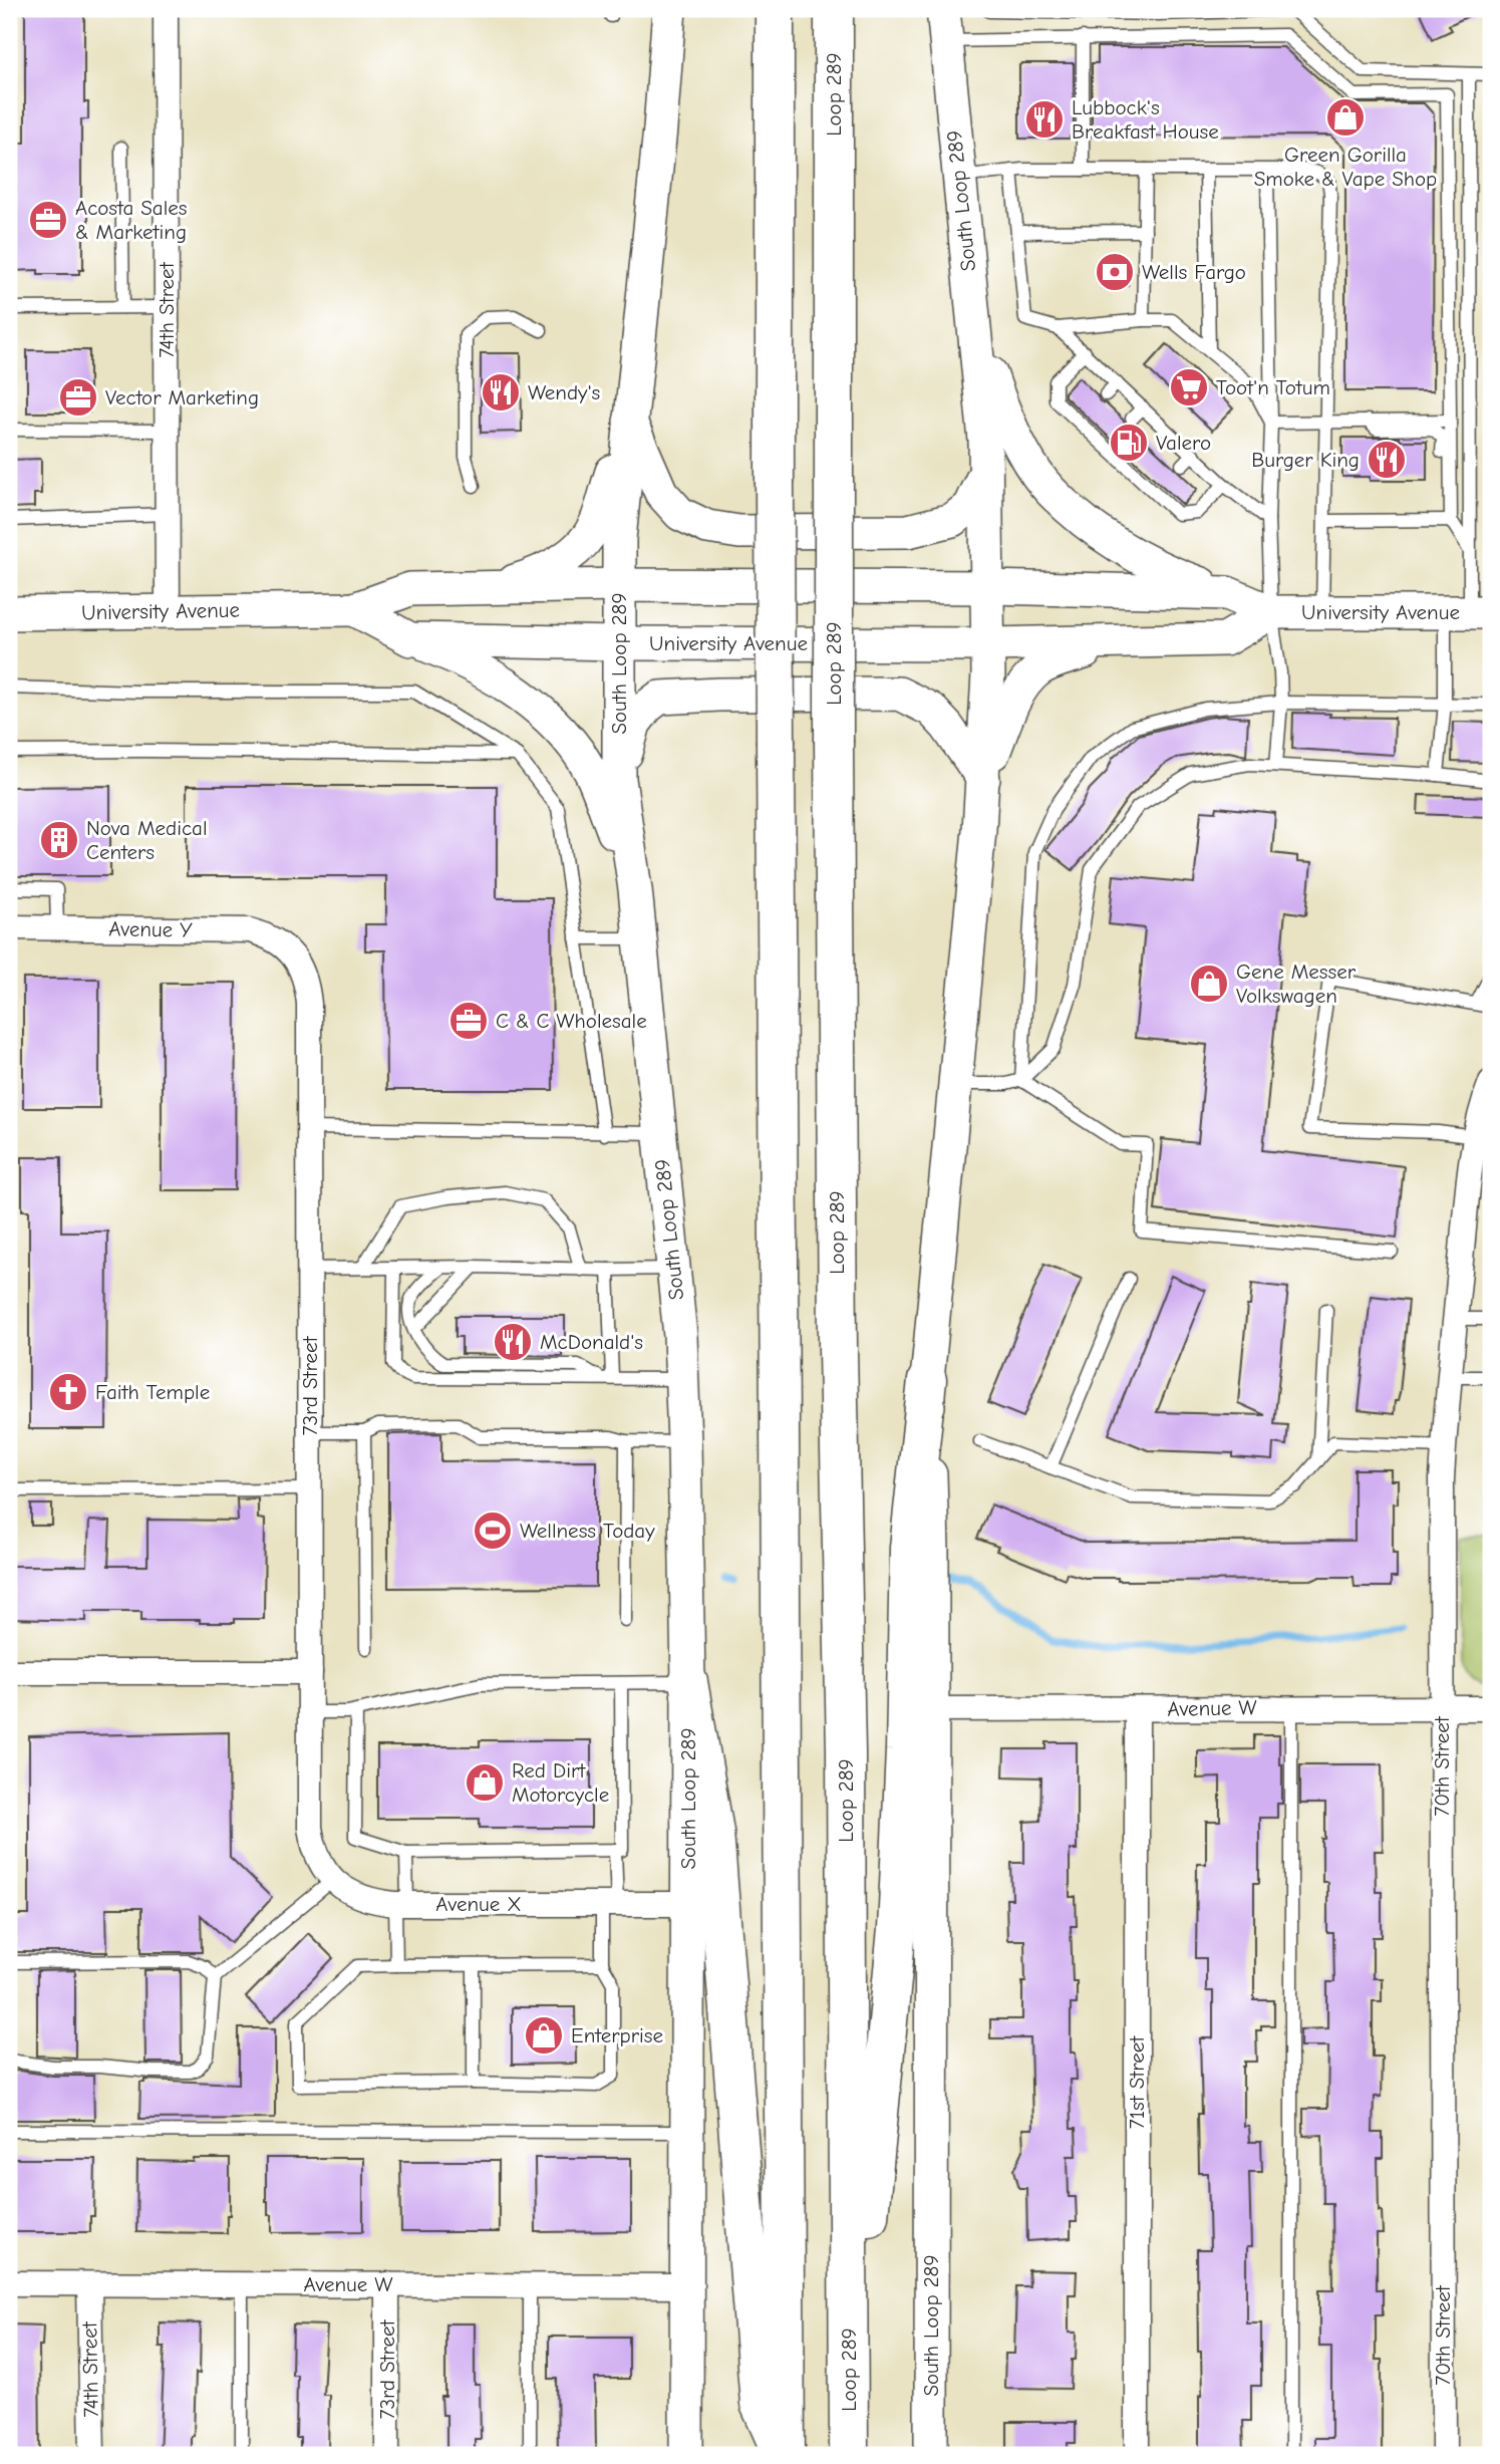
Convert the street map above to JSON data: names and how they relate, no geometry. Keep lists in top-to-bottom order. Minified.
{"streets":{"highway":["Loop 289"],"main road":["South Loop 289","University Avenue"],"street":["74th Street","Avenue Y","73rd Street","Avenue W","70th Street","Avenue X","71st Street"]},"crossings":[["South Loop 289","University Avenue"],["South Loop 289","Avenue W"],["South Loop 289","Avenue X"],["74th Street","University Avenue"],["74th Street","Avenue W"],["Avenue Y","73rd Street"],["73rd Street","Avenue W"],["73rd Street","Avenue X"],["Avenue W","70th Street"],["Avenue W","71st Street"]],"places":{"shop":["Green Gorilla Smoke & Vape Shop","Gene Messer Volkswagen","Red Dirt Motorcycle","Enterprise"],"restaurant":["Lubbock's Breakfast House","Wendy's","Burger King","McDonald's"],"office":["Acosta Sales & Marketing","Vector Marketing","C & C Wholesale"],"bank":["Wells Fargo"],"supermarket":["Toot'n Totum"],"fuel station":["Valero"],"building":["Nova Medical Centers"],"church":["Faith Temple"],"sports":["Wellness Today"]}}
